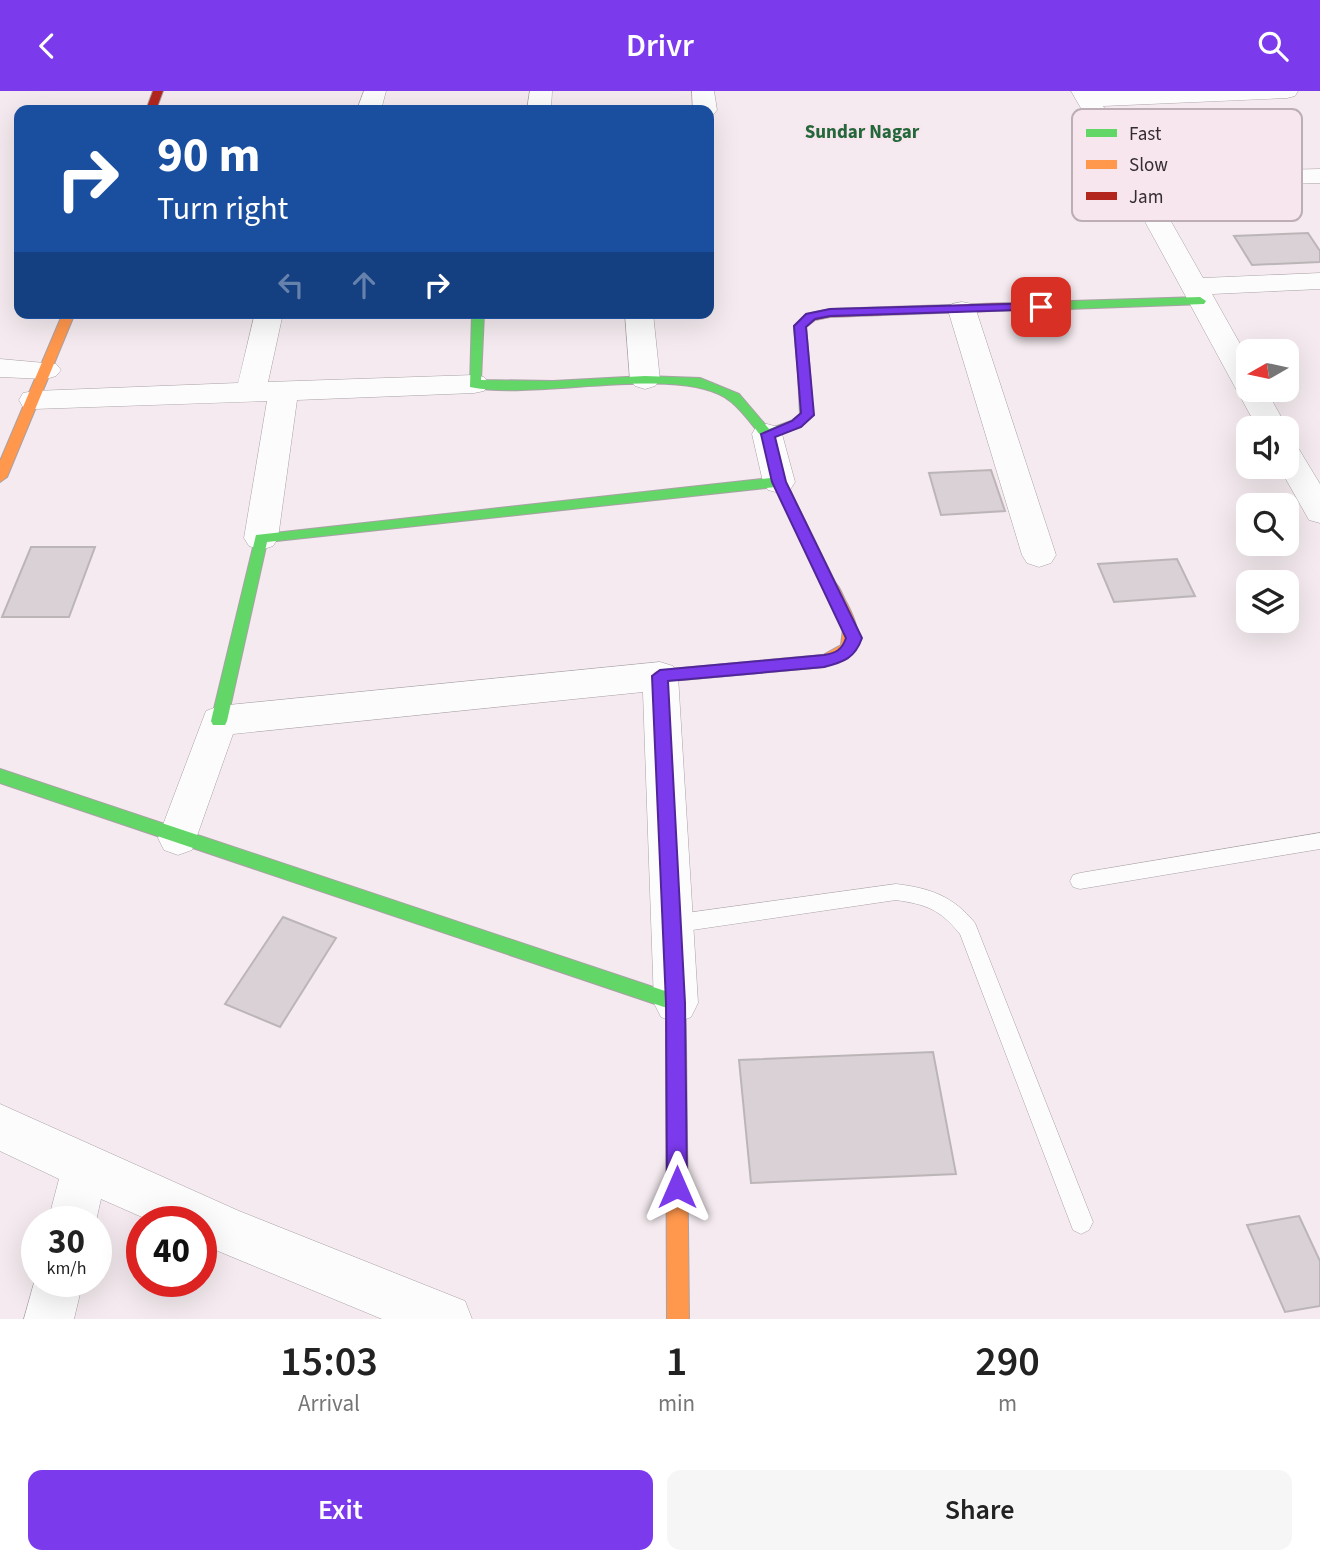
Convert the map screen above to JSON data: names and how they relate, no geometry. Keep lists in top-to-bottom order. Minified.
{"districts":["Sundar Nagar"],"legend":["Fast","Slow","Jam"],"north":"left","page":{"header":"Drivr","turn":["90 m","Turn right"],"speed":"30 km/h","limit":"40","eta":["15:03","Arrival","1","min","290","m"],"buttons":["Exit","Share"]}}
